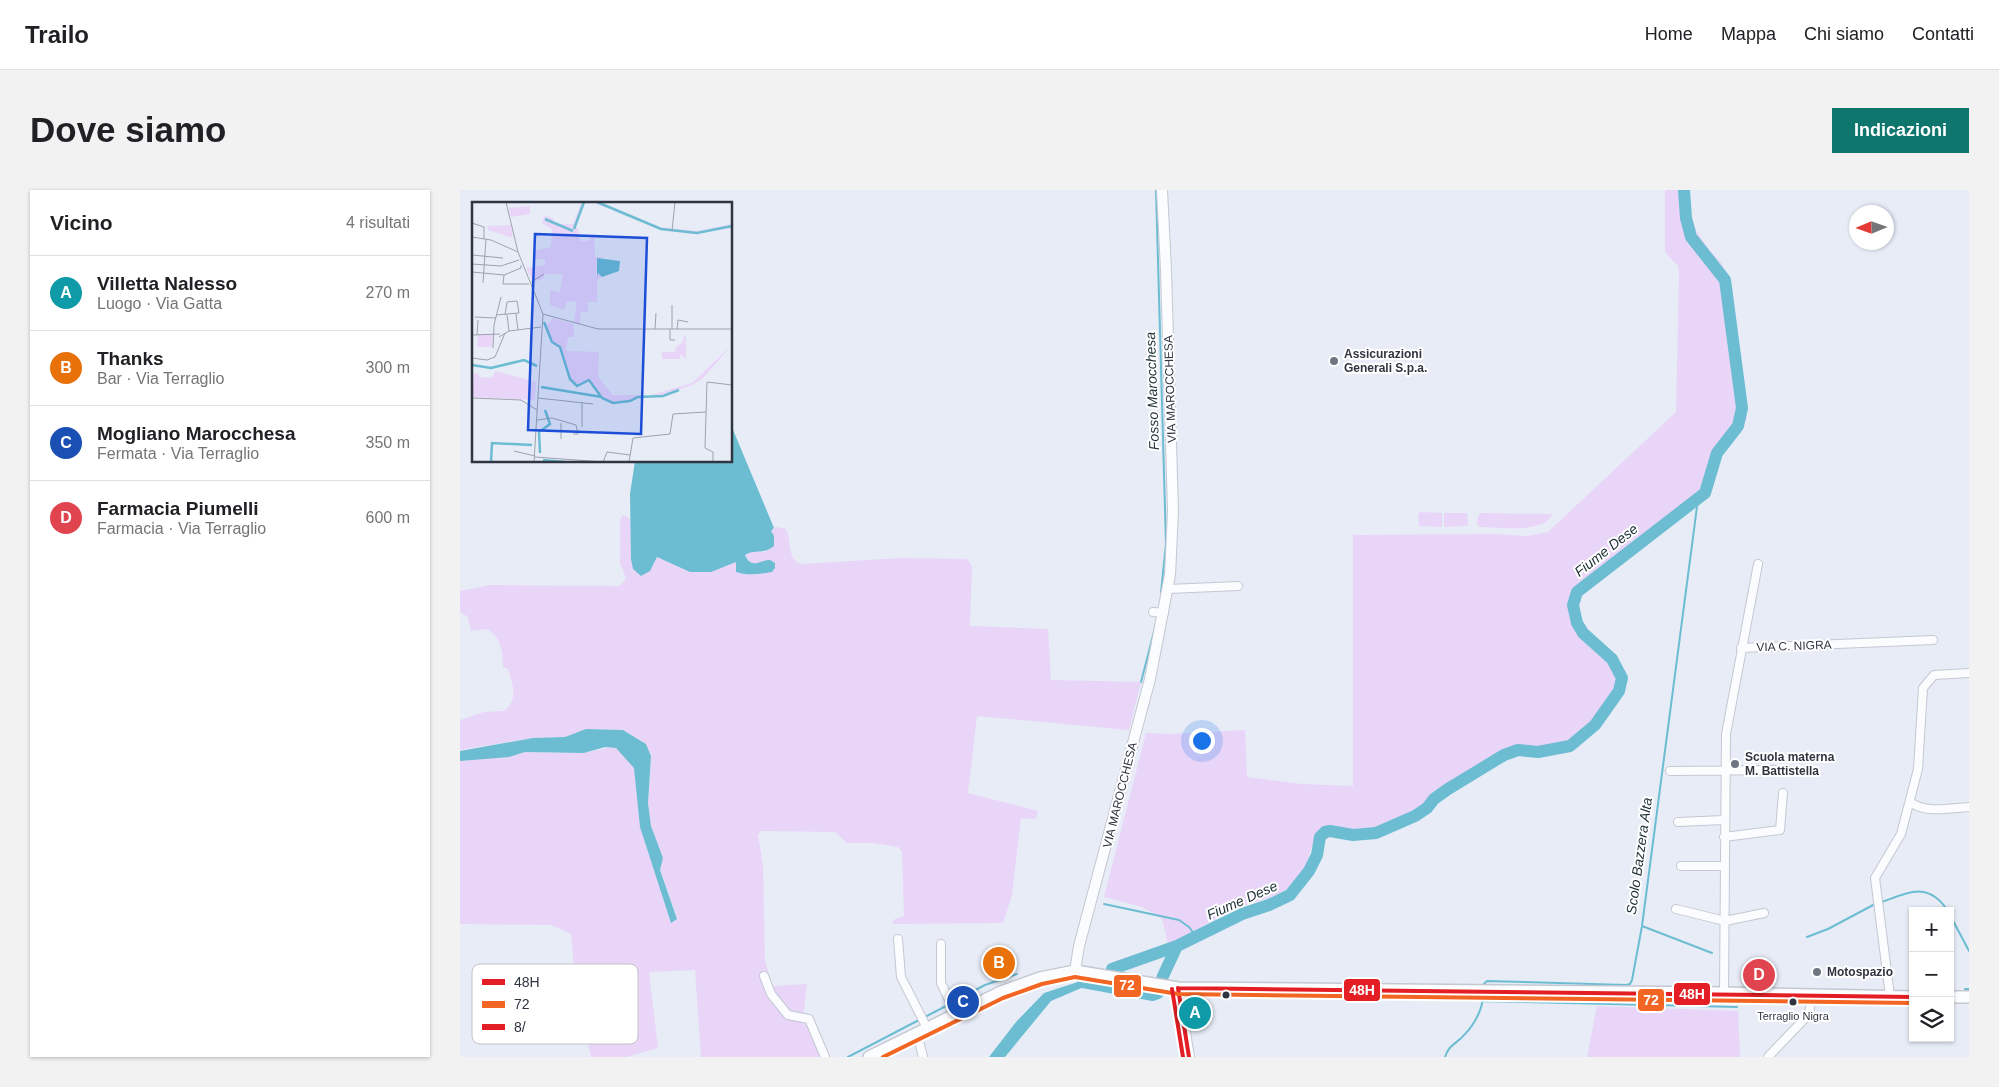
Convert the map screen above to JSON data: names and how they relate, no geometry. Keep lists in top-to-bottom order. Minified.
{"streets":{"street":["VIA MAROCCHESA","VIA C. NIGRA"]},"water":["Fosso Marocchesa","Fiume Dese","Scolo Bazzera Alta"],"places":["Assicurazioni Generali S.p.a.","Scuola materna M. Battistella","Motospazio","Terraglio Nigra"],"lines":["transit line 72","transit line 48H","transit line 8/"],"legend":["48H","72","8/"],"north":"left","page":{"header":"Trailo","nav":["Home","Mappa","Chi siamo","Contatti"],"buttons":"Indicazioni","title":"Dove siamo","heading":["Vicino","4 risultati"],"list":[{"mark":"A","name":"Villetta Nalesso","note":"Luogo · Via Gatta","value":"270 m"},{"mark":"B","name":"Thanks","note":"Bar · Via Terraglio","value":"300 m"},{"mark":"C","name":"Mogliano Marocchesa","note":"Fermata · Via Terraglio","value":"350 m"},{"mark":"D","name":"Farmacia Piumelli","note":"Farmacia · Via Terraglio","value":"600 m"}],"map_buttons":["+","−"],"pins":["B","D","C","A"]}}
